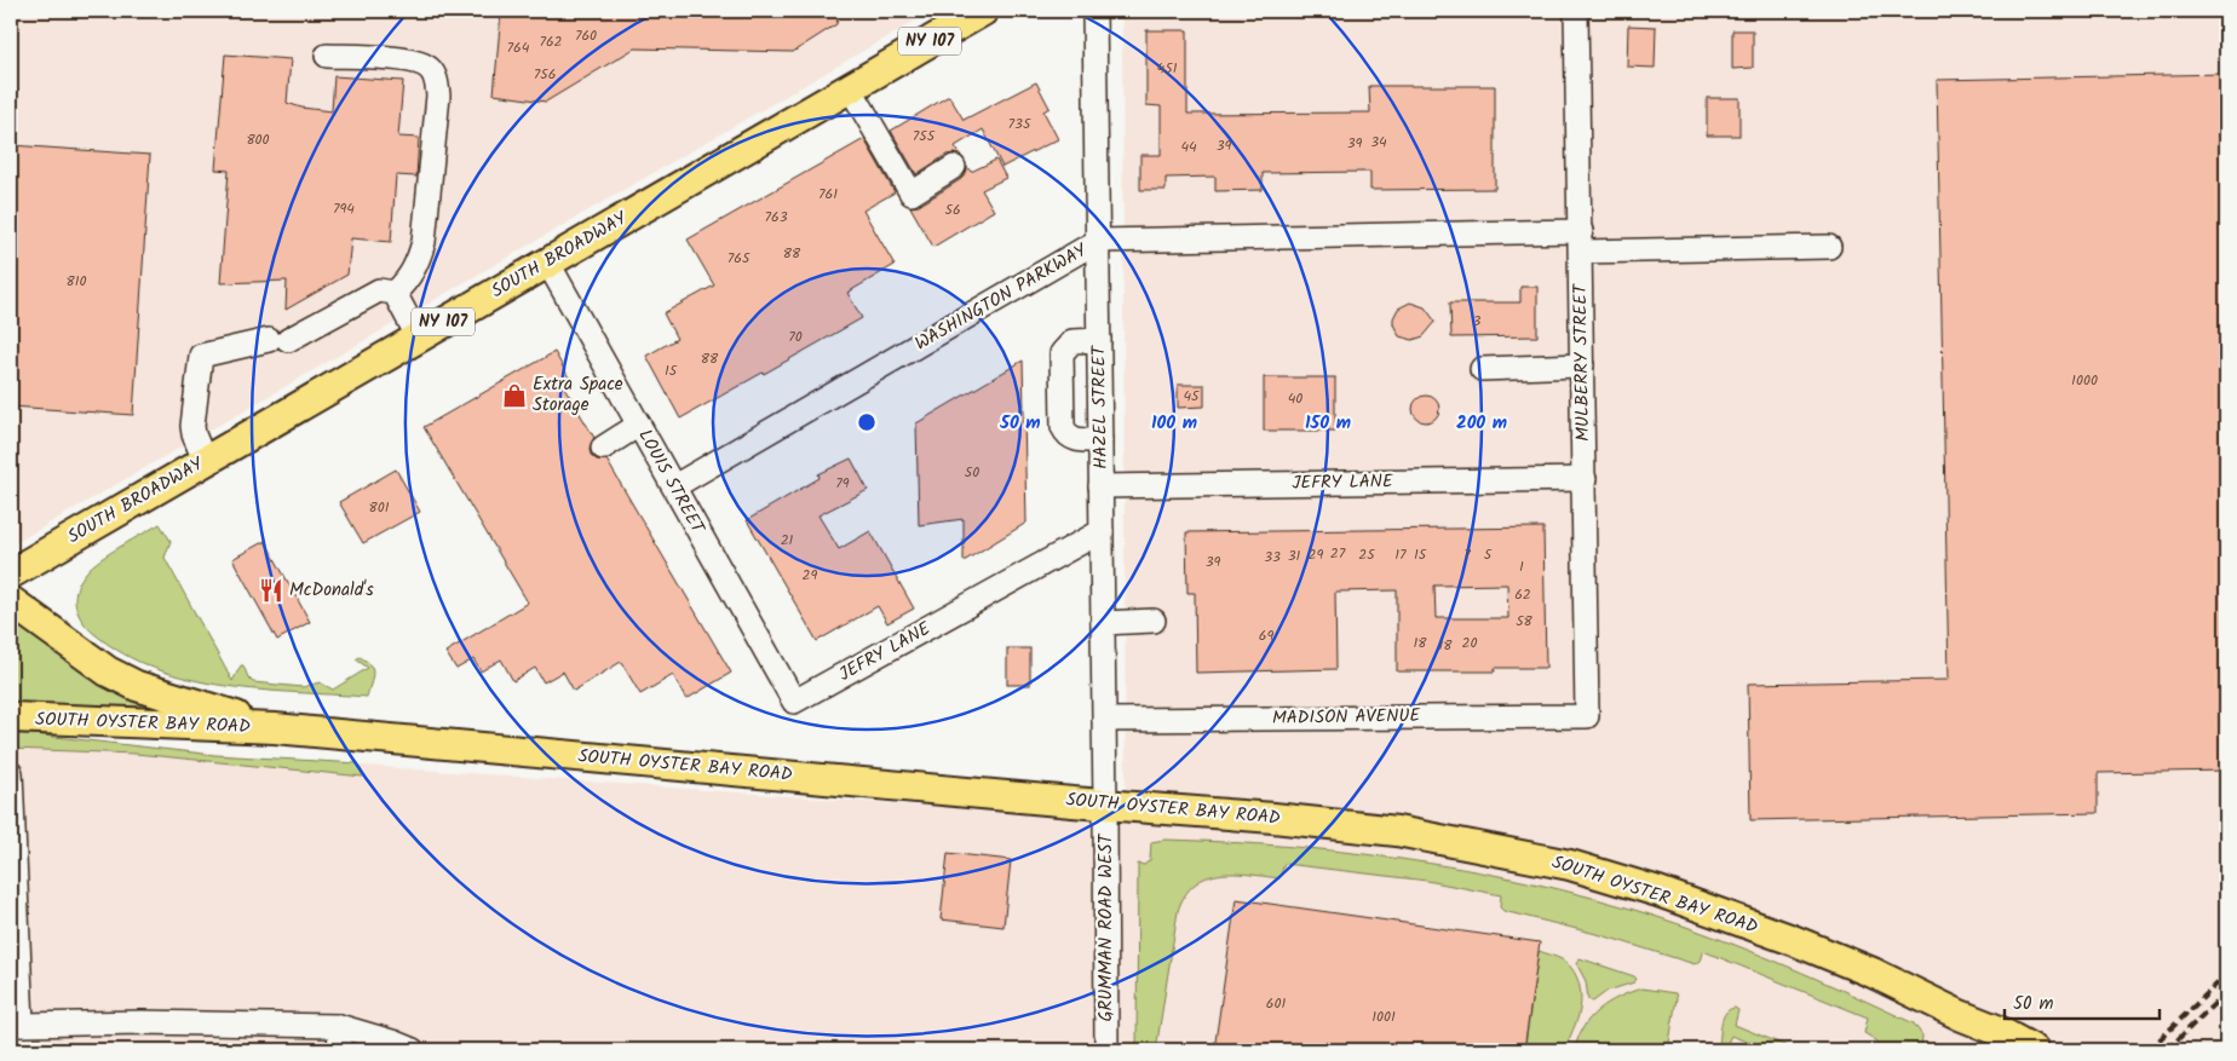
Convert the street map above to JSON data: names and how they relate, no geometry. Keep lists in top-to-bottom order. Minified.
{"streets":{"main road":["NY 107","SOUTH BROADWAY","SOUTH OYSTER BAY ROAD"],"street":["WASHINGTON PARKWAY","MULBERRY STREET","HAZEL STREET","LOUIS STREET","JEFRY LANE","MADISON AVENUE","GRUMMAN ROAD WEST"]},"crossings":[["SOUTH BROADWAY","LOUIS STREET"],["WASHINGTON PARKWAY","MULBERRY STREET"],["WASHINGTON PARKWAY","HAZEL STREET"],["WASHINGTON PARKWAY","LOUIS STREET"],["MULBERRY STREET","JEFRY LANE"],["MULBERRY STREET","MADISON AVENUE"],["HAZEL STREET","JEFRY LANE"],["HAZEL STREET","MADISON AVENUE"],["HAZEL STREET","SOUTH OYSTER BAY ROAD"],["HAZEL STREET","GRUMMAN ROAD WEST"],["LOUIS STREET","JEFRY LANE"],["SOUTH OYSTER BAY ROAD","GRUMMAN ROAD WEST"]],"places":{"shop":["Extra Space Storage"],"restaurant":["McDonald's"]},"house_numbers":["760","762","764","451","756","735","755","800","34","39","39","44","761","794","56","763","88","765","810","3","70","88","15","1000","45","40","50","79","801","21","27","29","25","17","15","7","5","31","33","39","1","29","62","58","69","18","20","18","601","1001"],"scale_bar":"50 m","rings":["50 m","100 m","150 m","200 m"]}
